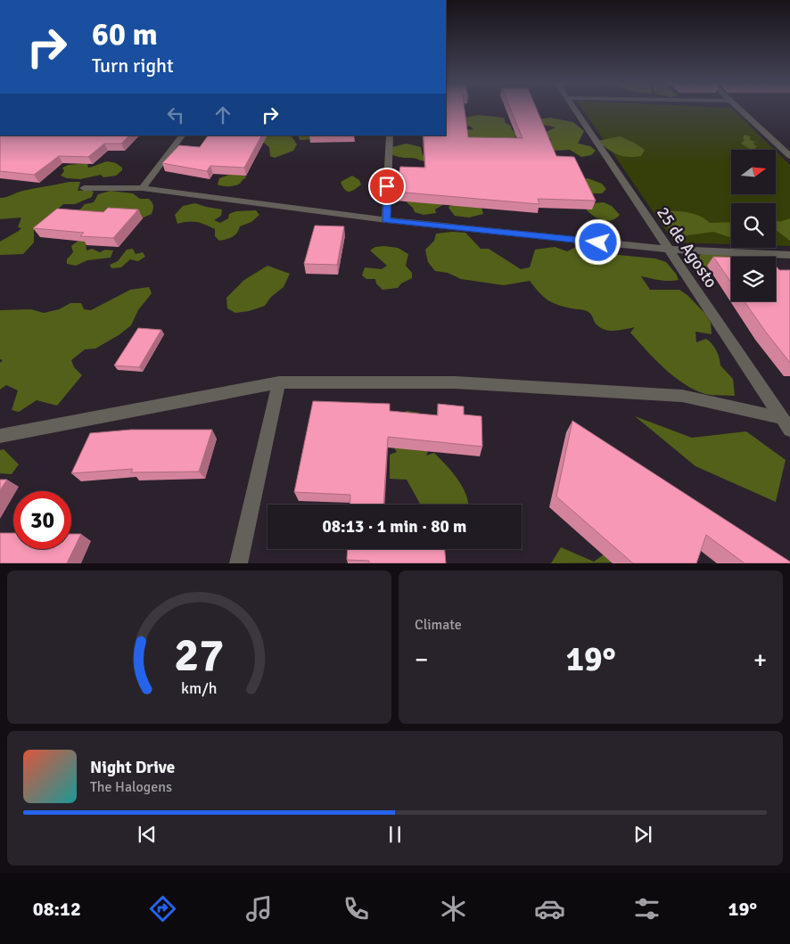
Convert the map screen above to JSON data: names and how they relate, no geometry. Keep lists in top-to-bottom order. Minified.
{"streets":{"street":["25 de Agosto"]},"north":"right","page":{"turn":["60 m","Turn right"],"limit":"30","trip":"08:13 · 1 min · 80 m","tile":"Climate","heat":["−","19°","+"],"song":["Night Drive","The Halogens"],"tabs":["08:12","19°"],"gauge":["27","km/h"]}}
